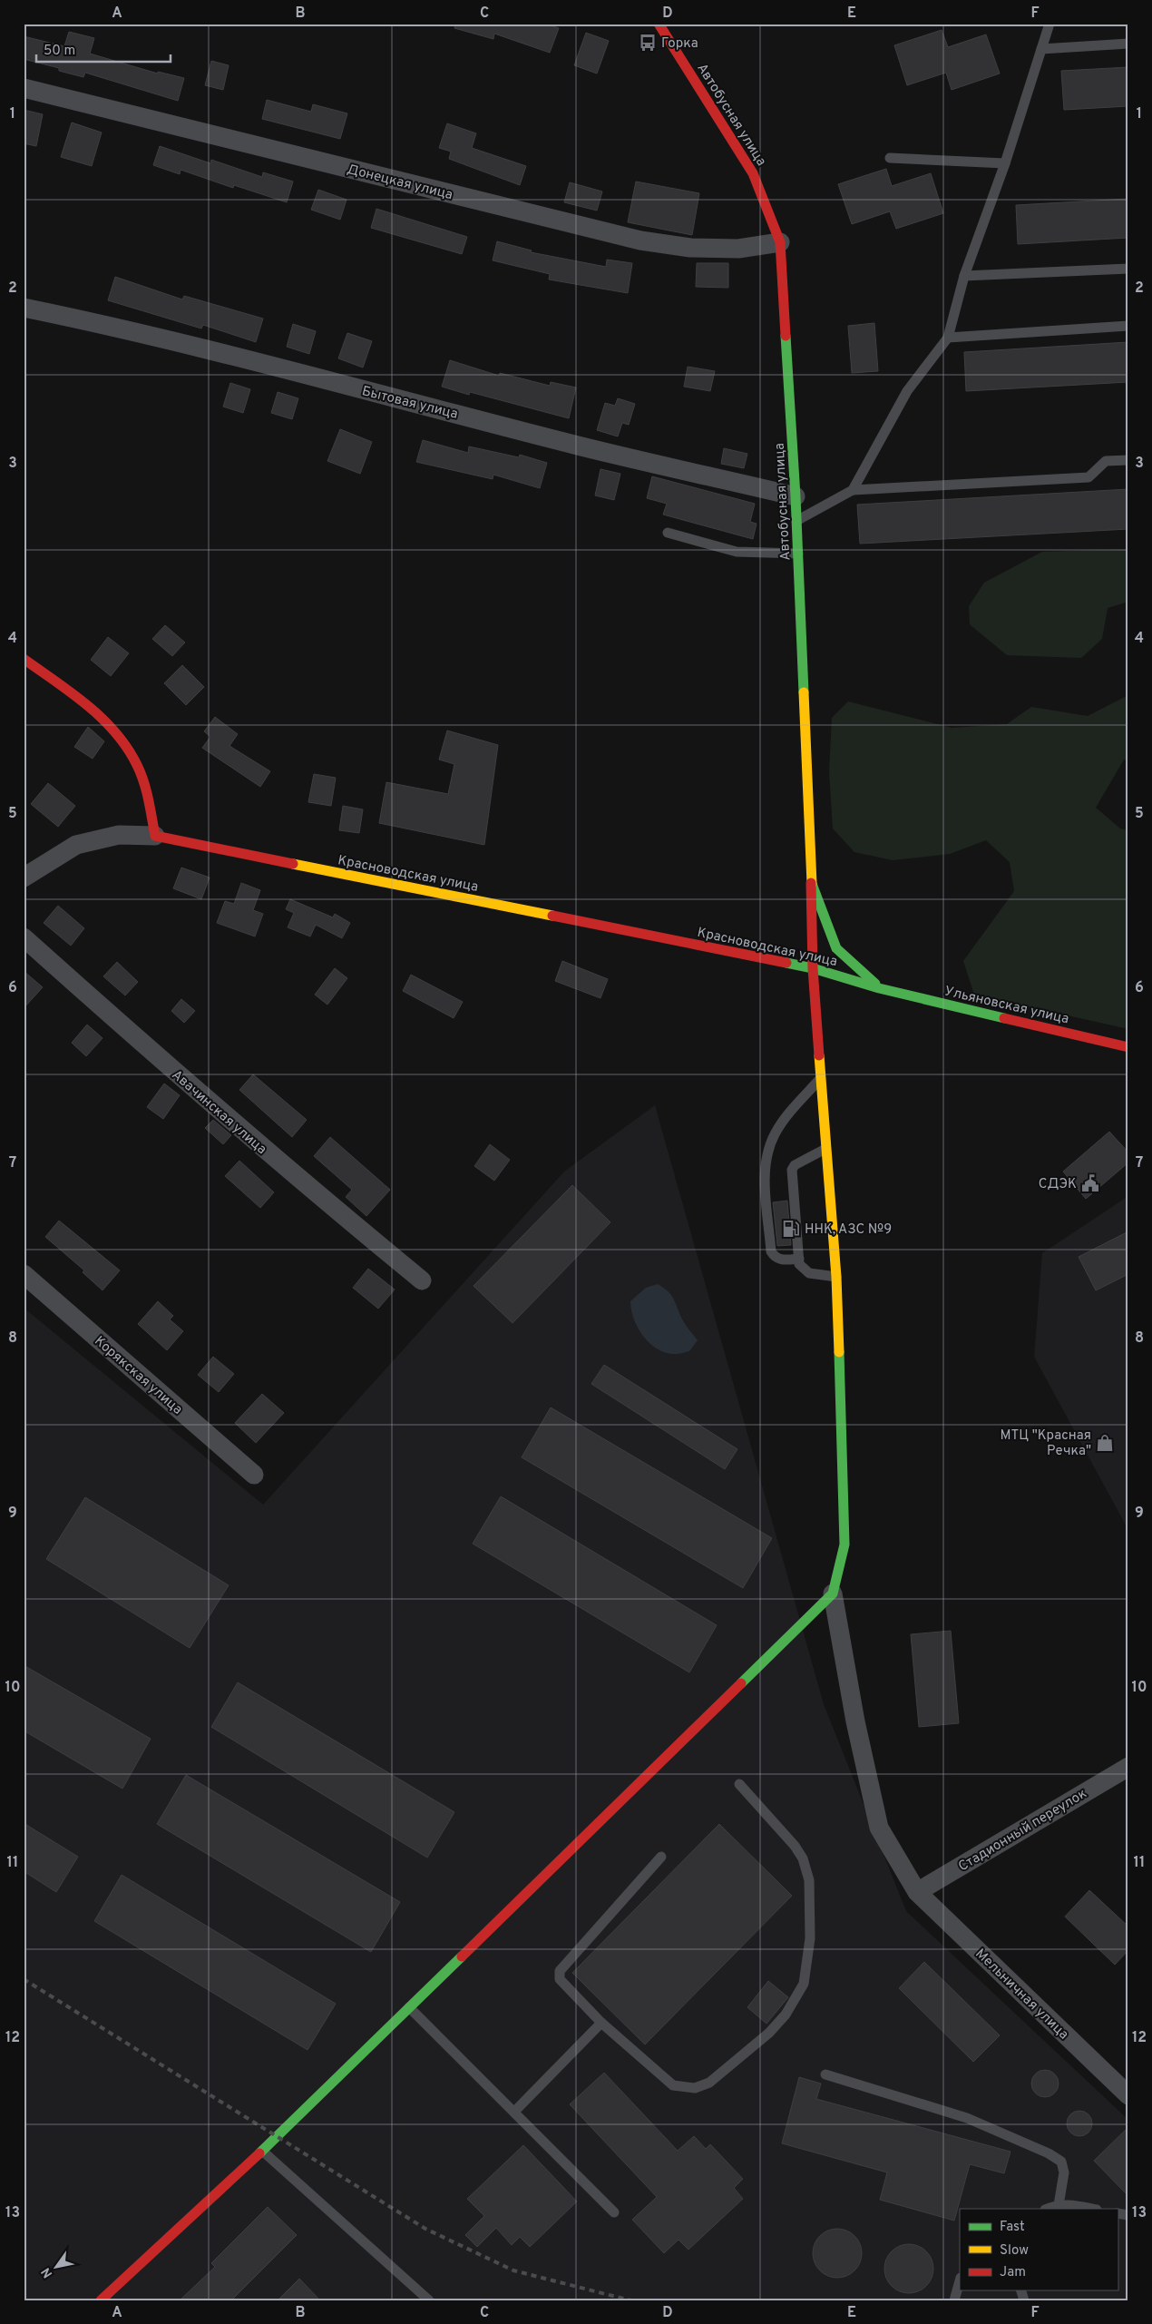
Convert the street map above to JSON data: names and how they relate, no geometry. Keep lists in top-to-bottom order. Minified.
{"streets":{"street":["Автобусная улица","Донецкая улица","Бытовая улица","Красноводская улица","Ульяновская улица","Авачинская улица","Корякская улица","Стадионный переулок","Мельничная улица"]},"crossings":[["Автобусная улица","Донецкая улица"],["Автобусная улица","Бытовая улица"],["Автобусная улица","Красноводская улица"],["Автобусная улица","Ульяновская улица"],["Красноводская улица","Ульяновская улица"],["Стадионный переулок","Мельничная улица"]],"places":{"bus stop":["Горка"],"public building":["СДЭК"],"fuel station":["ННК, АЗС №9"],"shop":["МТЦ \"Красная Речка\""]},"legend":["Fast","Slow","Jam"],"scale_bar":"50 m","north":"bottom left","grid":{"columns":["A","B","C","D","E","F"],"rows":["1","2","3","4","5","6","7","8","9","10","11","12","13"]}}
